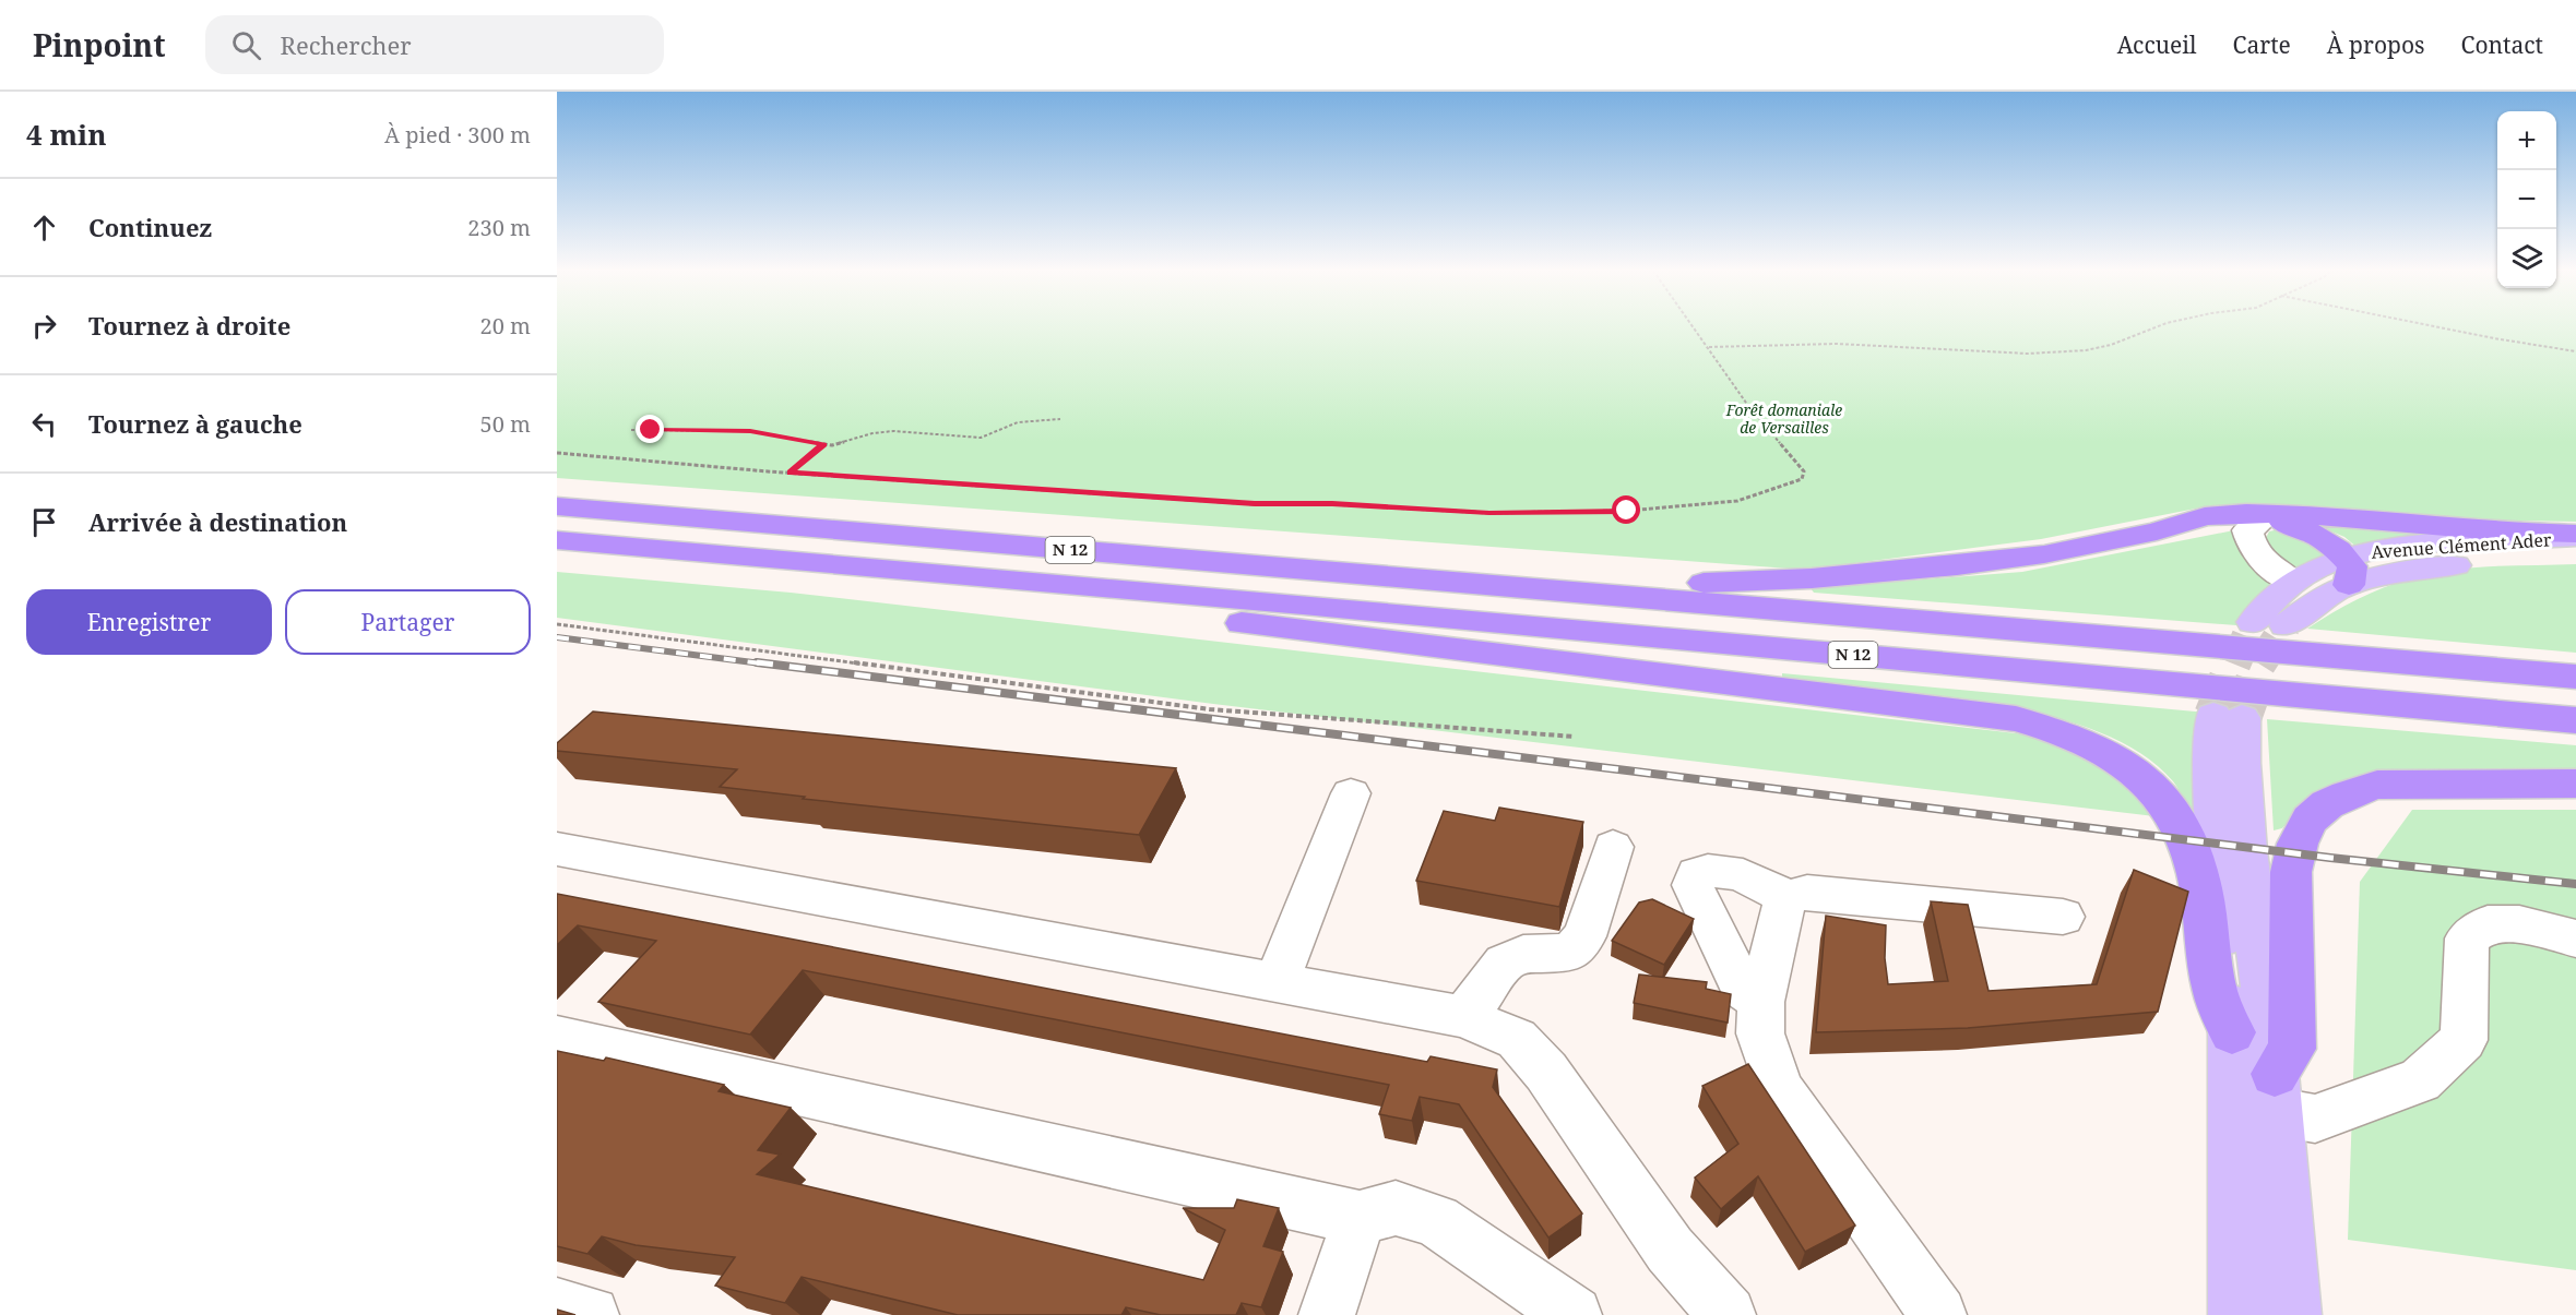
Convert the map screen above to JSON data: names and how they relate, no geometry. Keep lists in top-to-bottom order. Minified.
{"streets":{"highway":["N 12"],"main road":["Avenue Clément Ader"]},"parks":["Forêt domaniale de Versailles"],"page":{"header":"Pinpoint","search":"Rechercher","nav":["Accueil","Carte","À propos","Contact"],"heading":["4 min","À pied · 300 m"],"map_buttons":["+","−"],"list":[["Continuez","230 m"],["Tournez à droite","20 m"],["Tournez à gauche","50 m"],"Arrivée à destination"],"buttons":["Enregistrer","Partager"]}}
